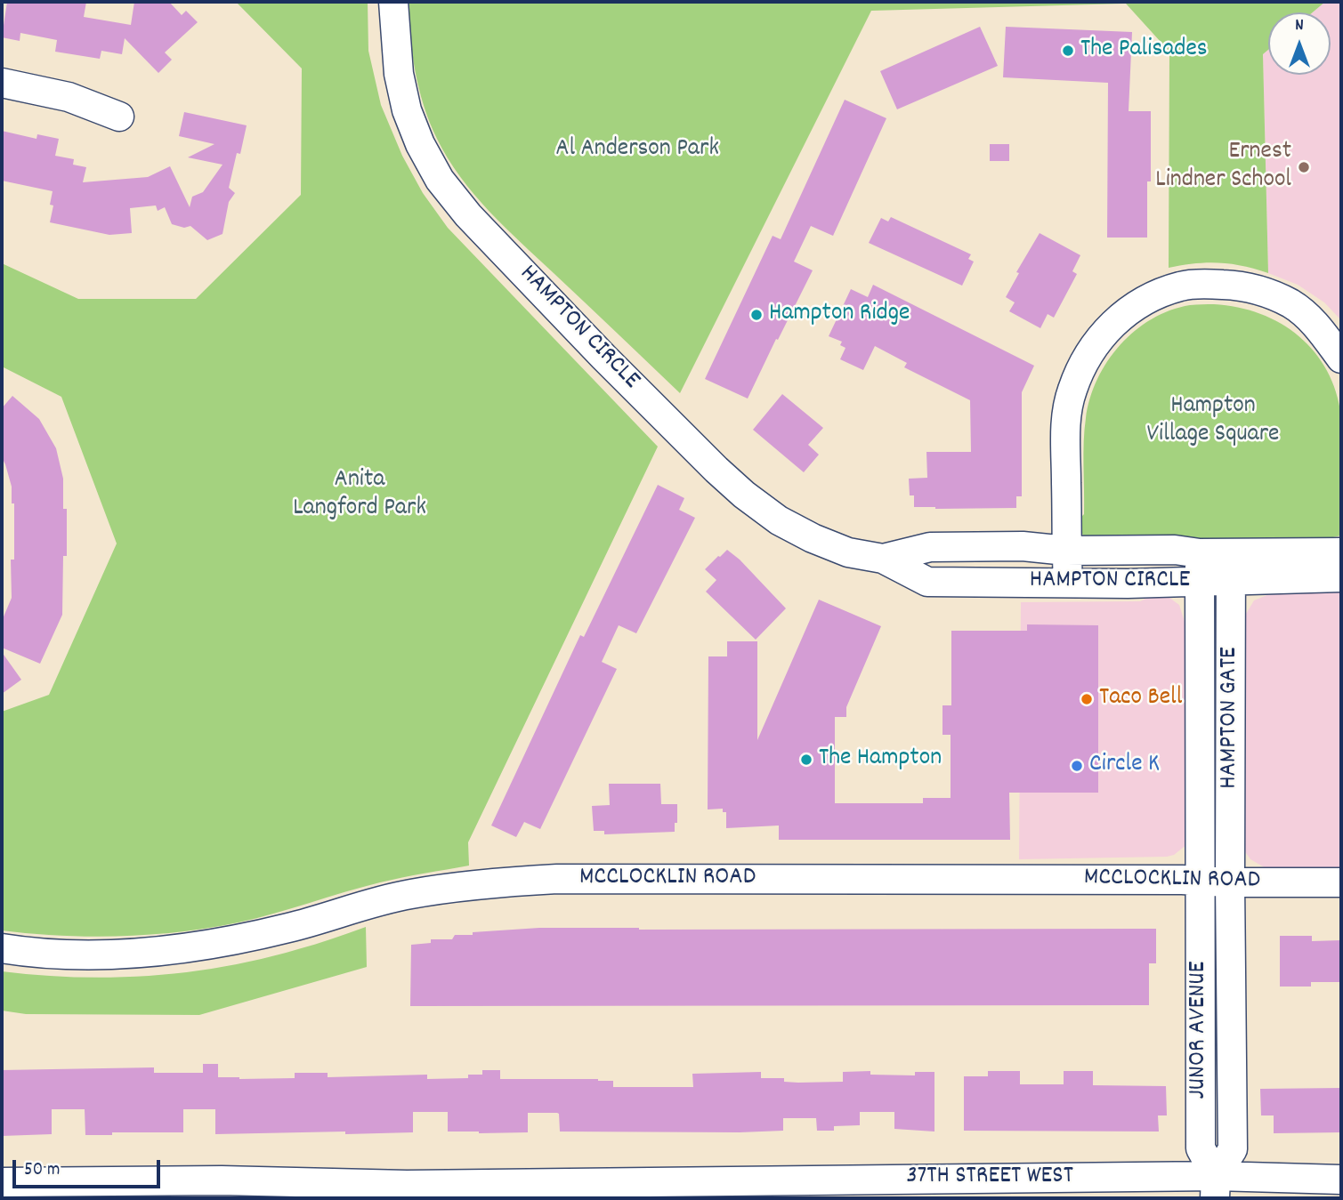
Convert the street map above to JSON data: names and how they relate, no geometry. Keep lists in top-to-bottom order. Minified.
{"streets":{"street":["HAMPTON CIRCLE","HAMPTON GATE","MCCLOCKLIN ROAD","JUNOR AVENUE","37TH STREET WEST"]},"crossings":[["HAMPTON CIRCLE","HAMPTON GATE"],["HAMPTON GATE","MCCLOCKLIN ROAD"],["HAMPTON GATE","JUNOR AVENUE"],["MCCLOCKLIN ROAD","JUNOR AVENUE"],["JUNOR AVENUE","37TH STREET WEST"]],"parks":["Al Anderson Park","Hampton Village Square","Anita Langford Park"],"places":["The Palisades","Ernest Lindner School","Hampton Ridge","Taco Bell","The Hampton","Circle K"],"scale_bar":"50 m","north":"top"}
